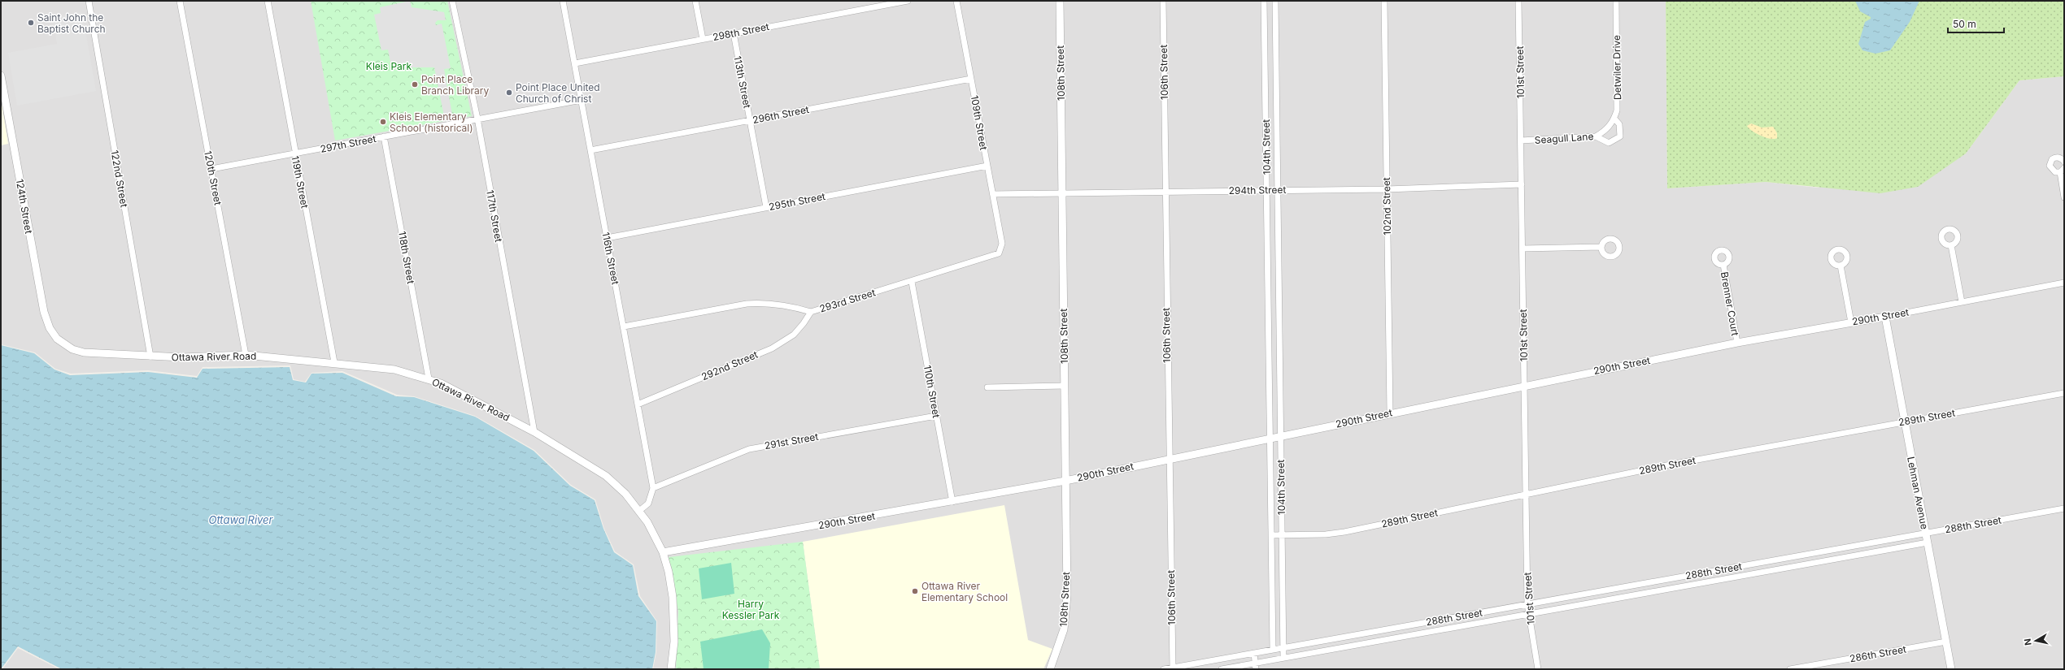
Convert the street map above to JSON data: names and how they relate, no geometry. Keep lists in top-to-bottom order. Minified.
{"streets":{"street":["298th Street","Detwiler Drive","106th Street","101st Street","108th Street","113th Street","296th Street","109th Street","Seagull Lane","297th Street","104th Street","120th Street","122nd Street","119th Street","294th Street","295th Street","124th Street","102nd Street","117th Street","118th Street","116th Street","293rd Street","Brenner Court","290th Street","Ottawa River Road","292nd Street","110th Street","289th Street","291st Street","Lehman Avenue","288th Street","286th Street"]},"crossings":[["298th Street","113th Street"],["298th Street","116th Street"],["Detwiler Drive","Seagull Lane"],["106th Street","294th Street"],["106th Street","290th Street"],["106th Street","288th Street"],["101st Street","Seagull Lane"],["101st Street","294th Street"],["101st Street","290th Street"],["101st Street","289th Street"],["101st Street","288th Street"],["108th Street","294th Street"],["108th Street","290th Street"],["113th Street","296th Street"],["113th Street","295th Street"],["296th Street","109th Street"],["296th Street","116th Street"],["109th Street","294th Street"],["109th Street","295th Street"],["109th Street","293rd Street"],["297th Street","120th Street"],["297th Street","119th Street"],["297th Street","117th Street"],["297th Street","118th Street"],["297th Street","116th Street"],["104th Street","294th Street"],["104th Street","290th Street"],["104th Street","289th Street"],["104th Street","288th Street"],["120th Street","Ottawa River Road"],["122nd Street","Ottawa River Road"],["119th Street","Ottawa River Road"],["294th Street","102nd Street"],["295th Street","116th Street"],["124th Street","Ottawa River Road"],["102nd Street","290th Street"],["117th Street","Ottawa River Road"],["118th Street","Ottawa River Road"],["116th Street","293rd Street"],["116th Street","Ottawa River Road"],["116th Street","292nd Street"],["116th Street","291st Street"],["293rd Street","292nd Street"],["293rd Street","110th Street"],["Brenner Court","290th Street"],["290th Street","Ottawa River Road"],["290th Street","110th Street"],["290th Street","Lehman Avenue"],["110th Street","291st Street"],["289th Street","Lehman Avenue"],["Lehman Avenue","288th Street"],["Lehman Avenue","286th Street"]],"water":["Ottawa River"],"parks":["Kleis Park","Harry Kessler Park"],"places":["Saint John the Baptist Church","Point Place Branch Library","Point Place United Church of Christ","Kleis Elementary School (historical)","Ottawa River Elementary School"],"scale_bar":"50 m","north":"left"}
